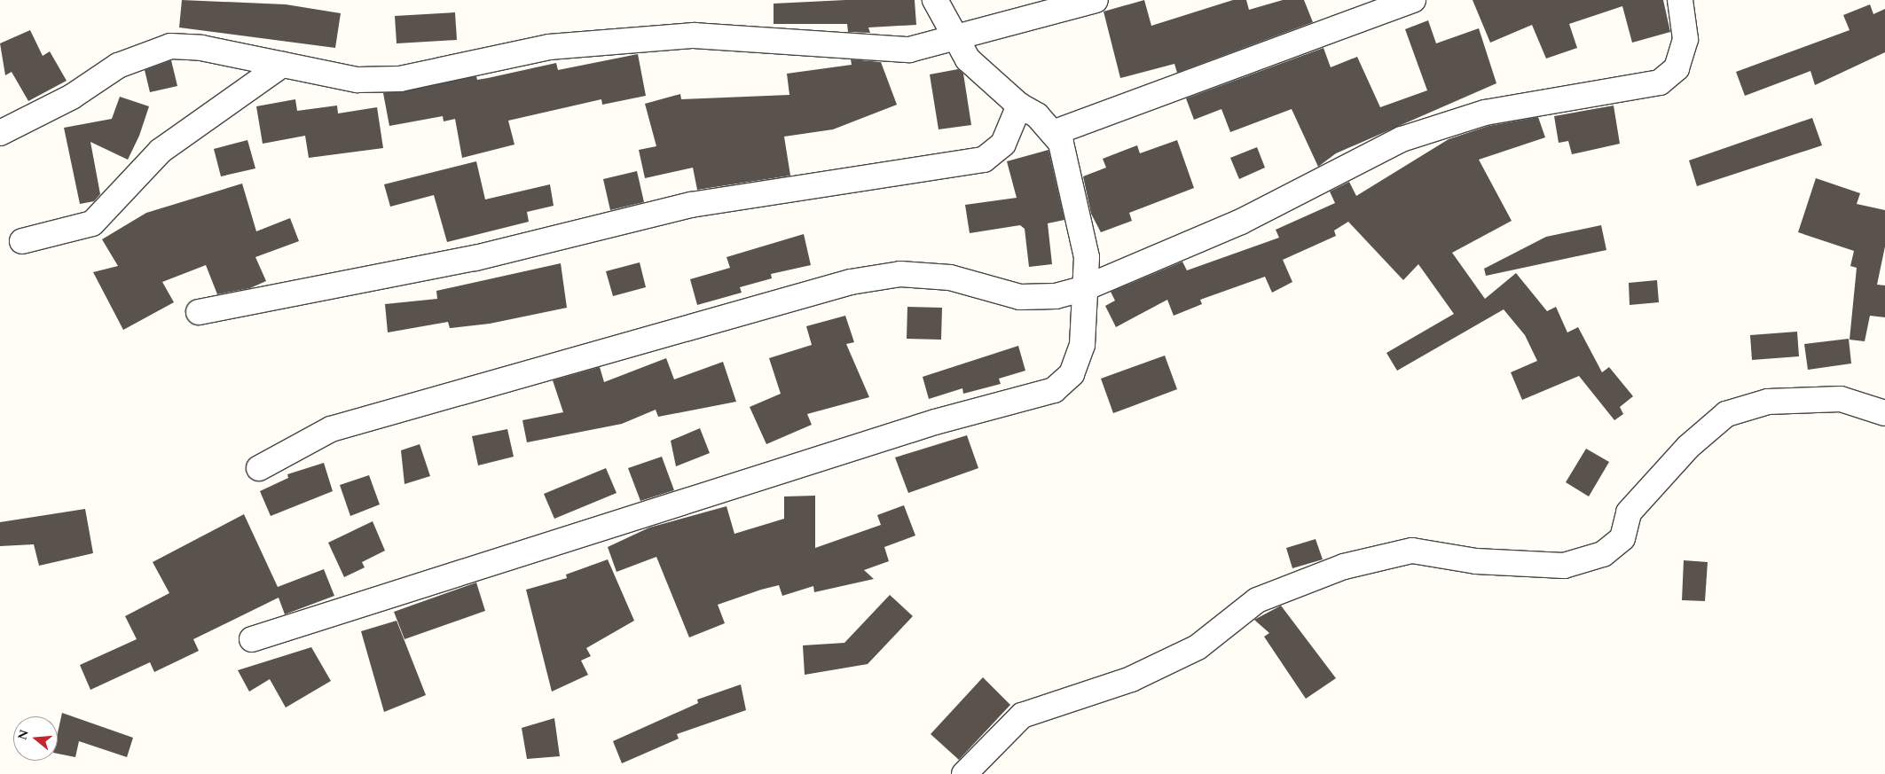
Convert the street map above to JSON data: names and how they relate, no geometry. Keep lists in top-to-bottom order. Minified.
{"north":"left"}
